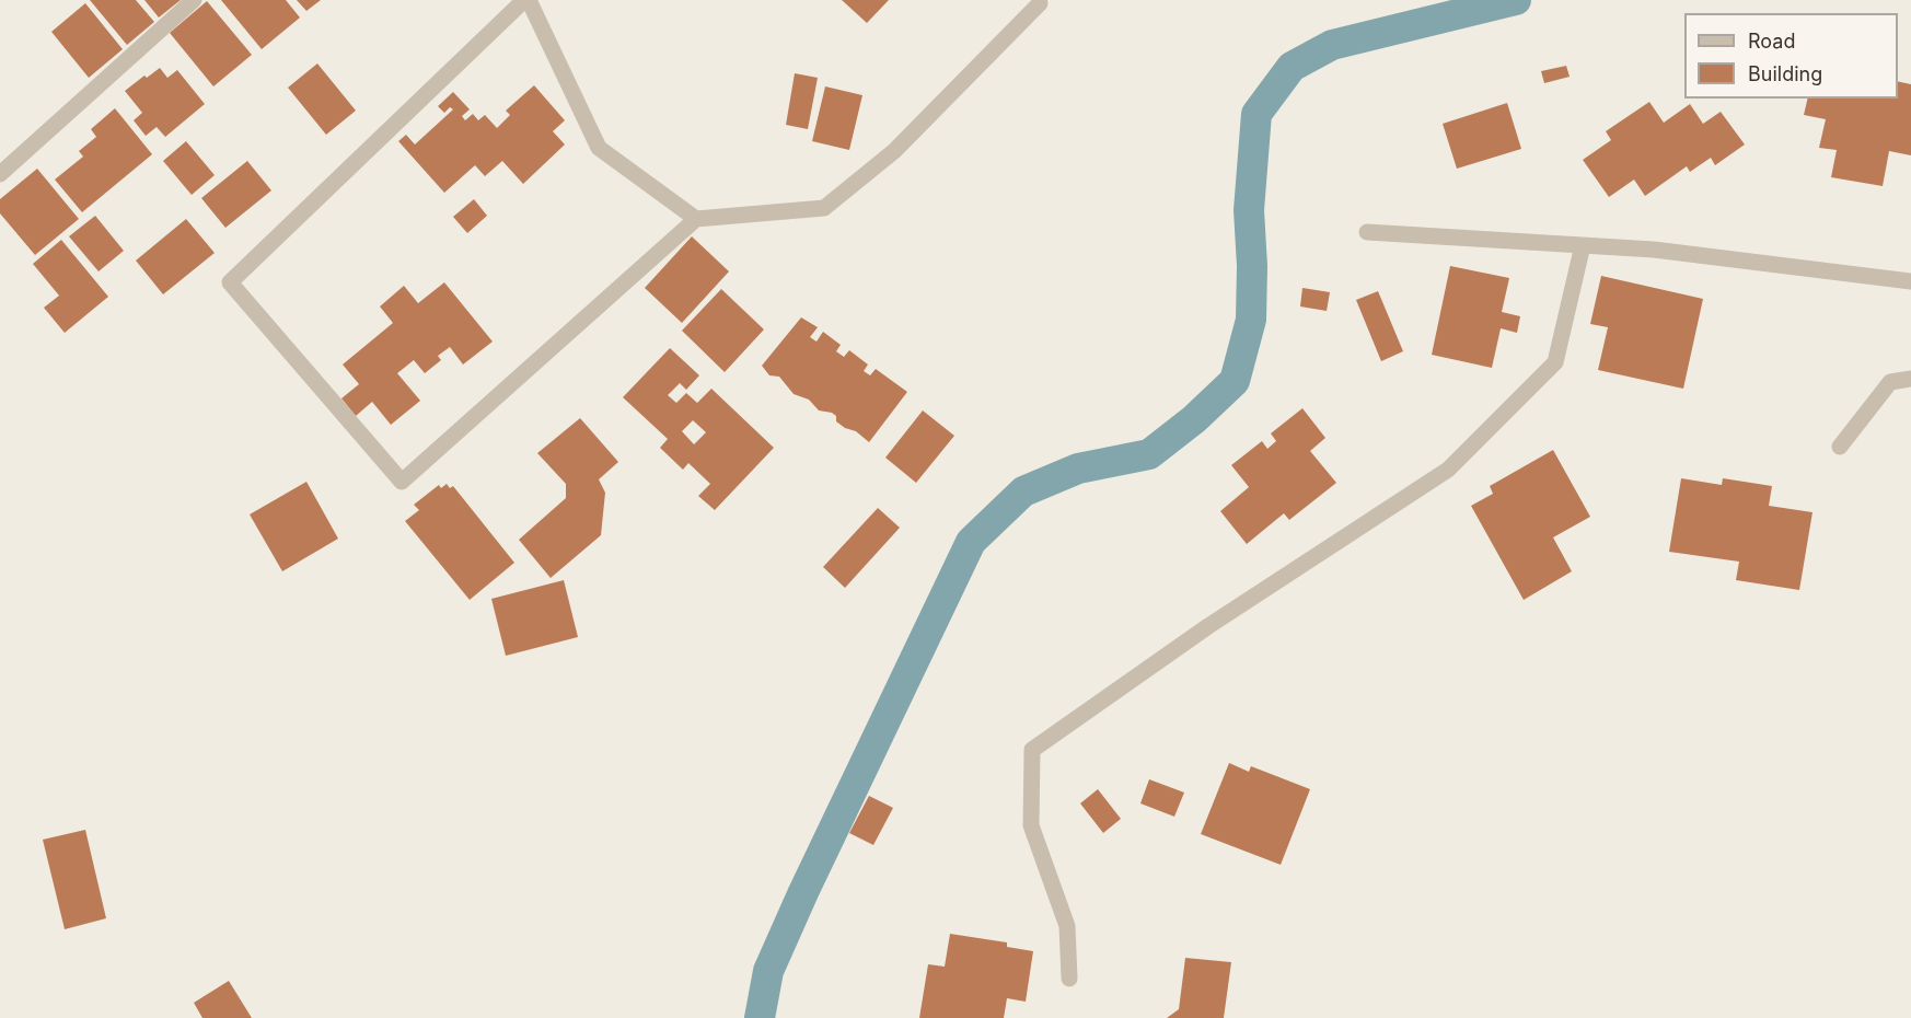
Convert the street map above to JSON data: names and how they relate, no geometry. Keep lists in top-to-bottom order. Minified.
{"legend":["Road","Building"]}
